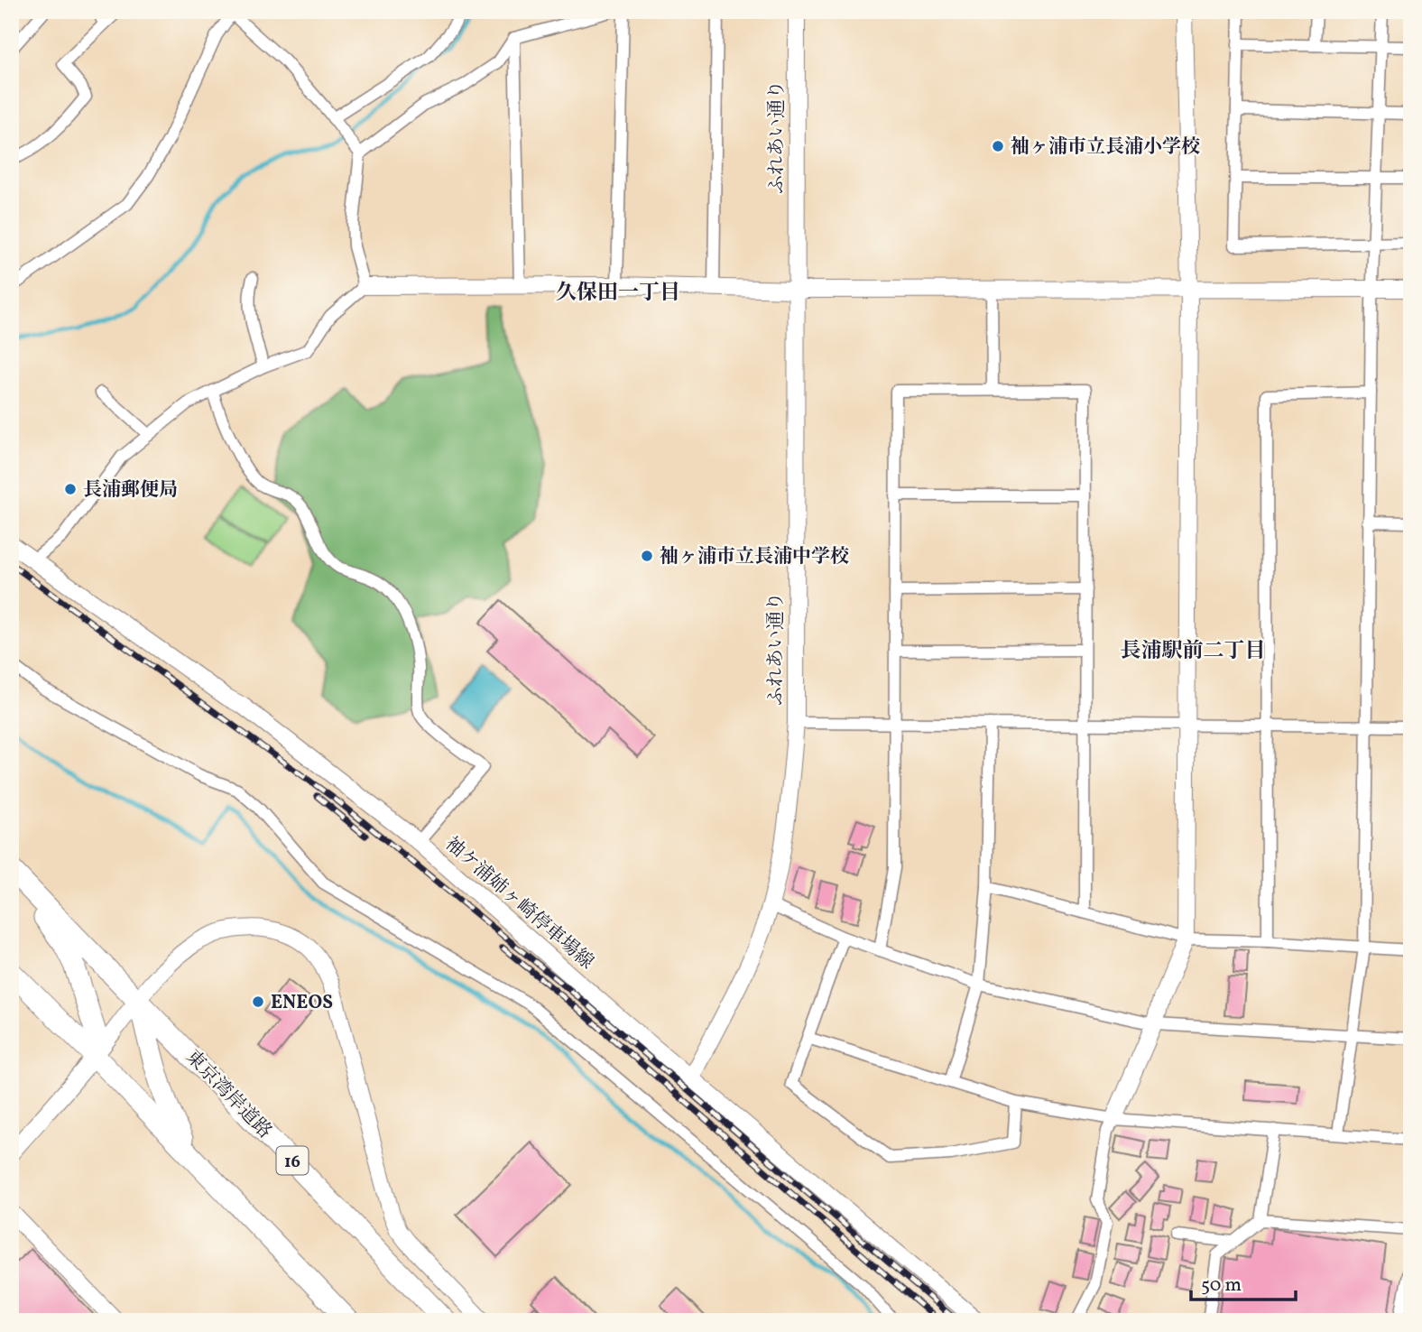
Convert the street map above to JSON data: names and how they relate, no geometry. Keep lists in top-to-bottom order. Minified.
{"streets":{"highway":["東京湾岸道路","16"],"street":["ふれあい通り","袖ケ浦姉ヶ崎停車場線"]},"crossings":[["ふれあい通り","袖ケ浦姉ヶ崎停車場線"]],"districts":["久保田一丁目","長浦駅前二丁目"],"places":["袖ヶ浦市立長浦小学校","長浦郵便局","袖ヶ浦市立長浦中学校","ENEOS"],"scale_bar":"50 m"}
